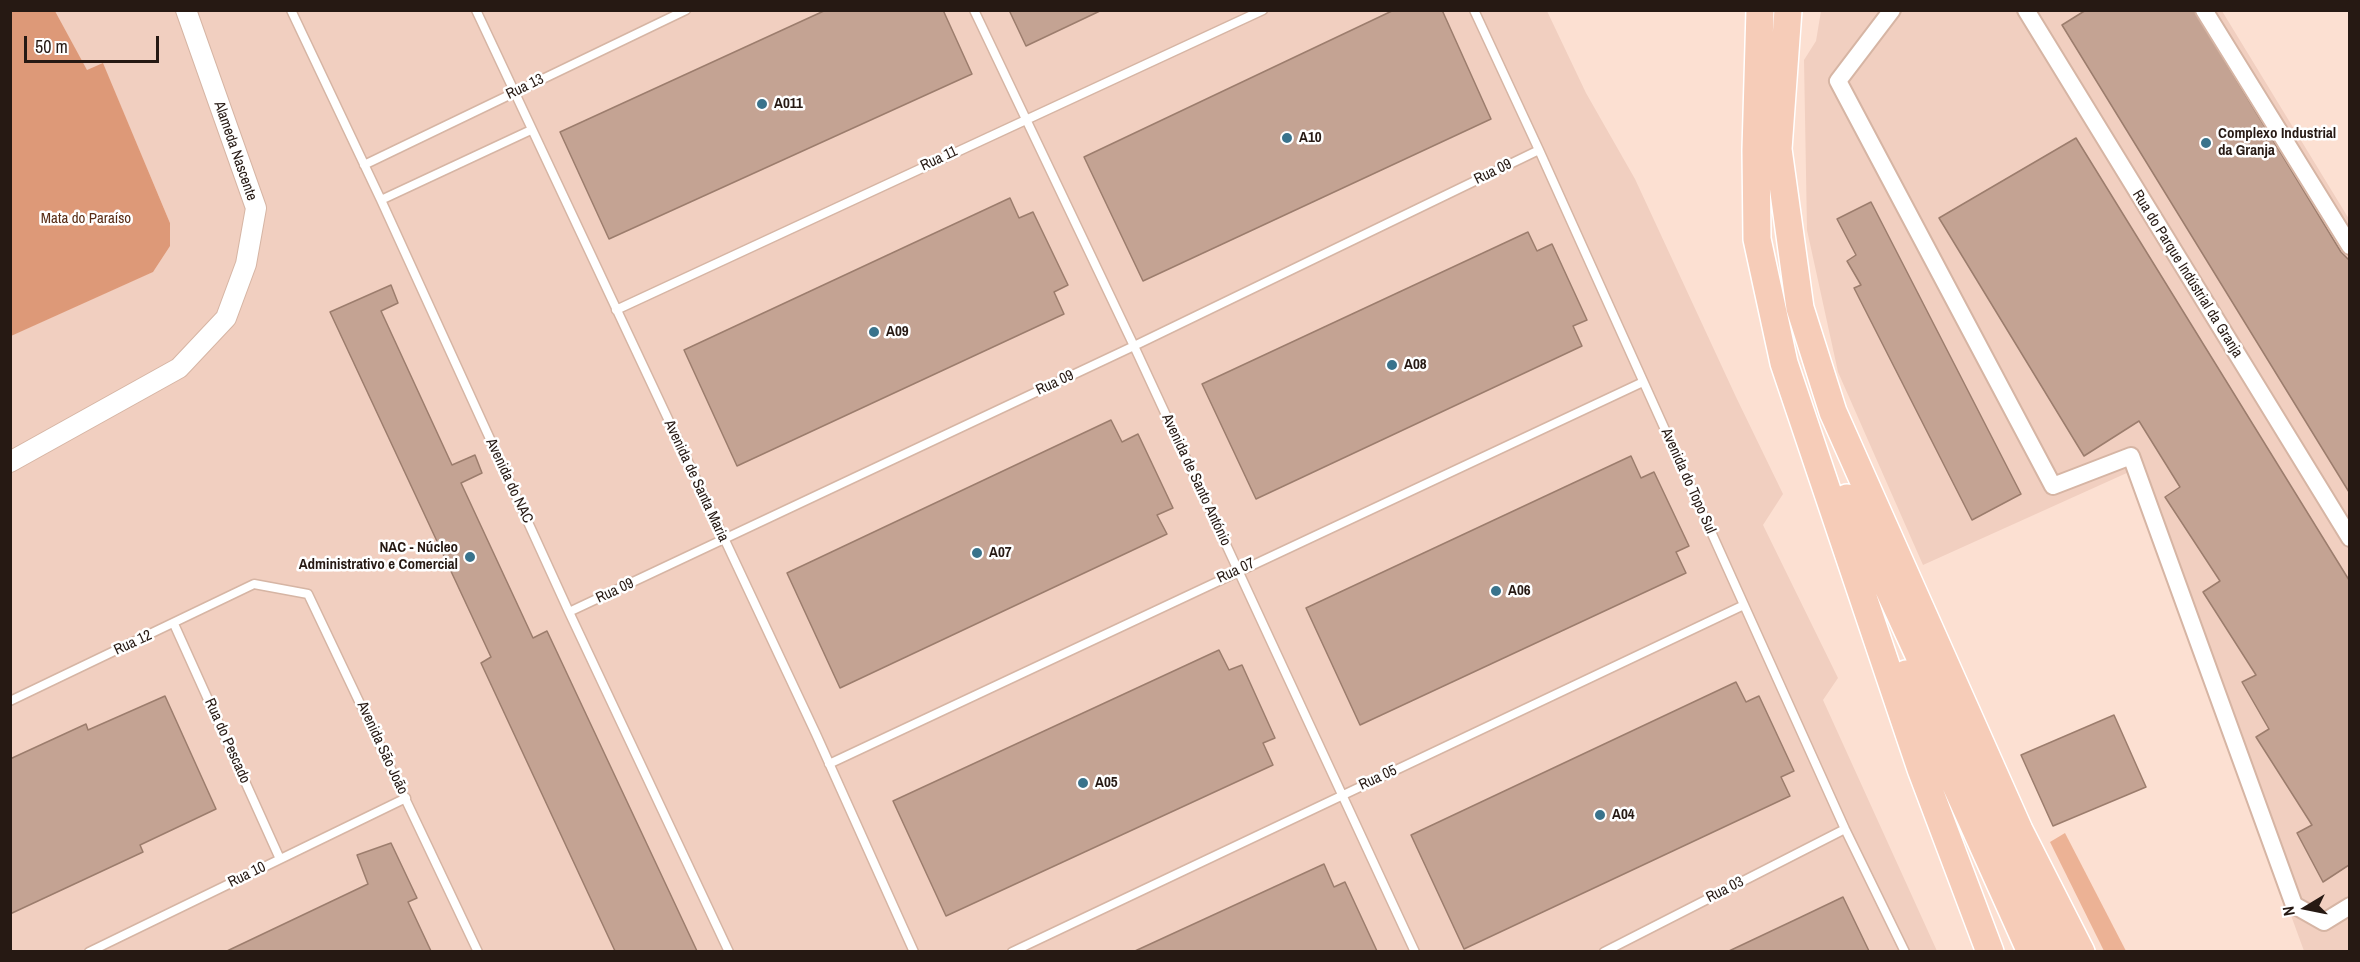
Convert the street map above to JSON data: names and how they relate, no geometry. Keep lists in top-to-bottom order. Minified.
{"streets":{"street":["Alameda Nascente","Rua do Parque Indústrial da Granja"],"lane":["Rua 13","Rua 11","Rua 09","Avenida de Santo António","Avenida do NAC","Avenida de Santa Maria","Avenida do Topo Sul","Rua 07","Rua 12","Rua do Pescado","Avenida São João","Rua 05","Rua 10","Rua 03"]},"crossings":[["Rua 13","Avenida do NAC"],["Rua 13","Avenida de Santa Maria"],["Rua 11","Avenida de Santo António"],["Rua 11","Avenida de Santa Maria"],["Rua 09","Avenida de Santo António"],["Rua 09","Avenida do NAC"],["Rua 09","Avenida de Santa Maria"],["Rua 09","Avenida do Topo Sul"],["Avenida de Santo António","Rua 07"],["Avenida de Santo António","Rua 05"],["Avenida de Santa Maria","Rua 07"],["Avenida do Topo Sul","Rua 07"],["Avenida do Topo Sul","Rua 05"],["Avenida do Topo Sul","Rua 03"],["Rua 12","Rua do Pescado"],["Rua 12","Avenida São João"],["Rua do Pescado","Rua 10"],["Avenida São João","Rua 10"]],"parks":["Mata do Paraíso"],"places":["A011","A10","Complexo Industrial da Granja","A09","A08","A07","NAC - Núcleo Administrativo e Comercial","A06","A05","A04"],"scale_bar":"50 m","north":"left"}
